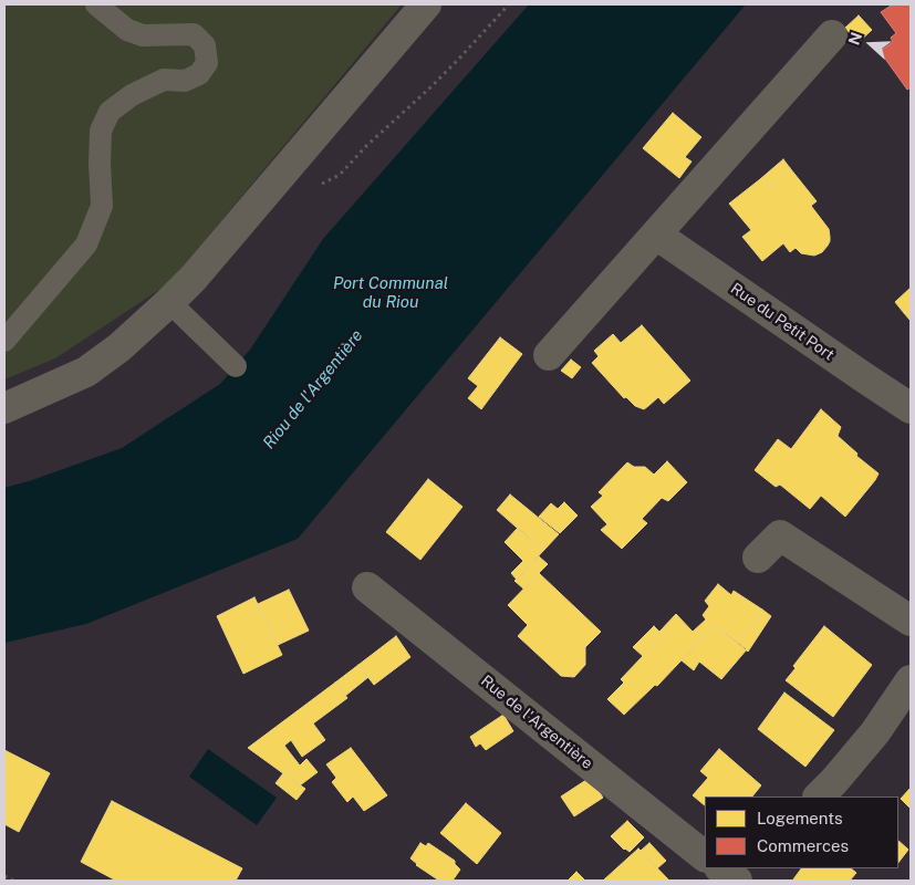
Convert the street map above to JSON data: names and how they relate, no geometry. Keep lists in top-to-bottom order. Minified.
{"streets":{"street":["Rue du Petit Port","Rue de l'Argentière"]},"water":["Port Communal du Riou","Riou de l'Argentière"],"legend":["Logements","Commerces"],"north":"left"}
